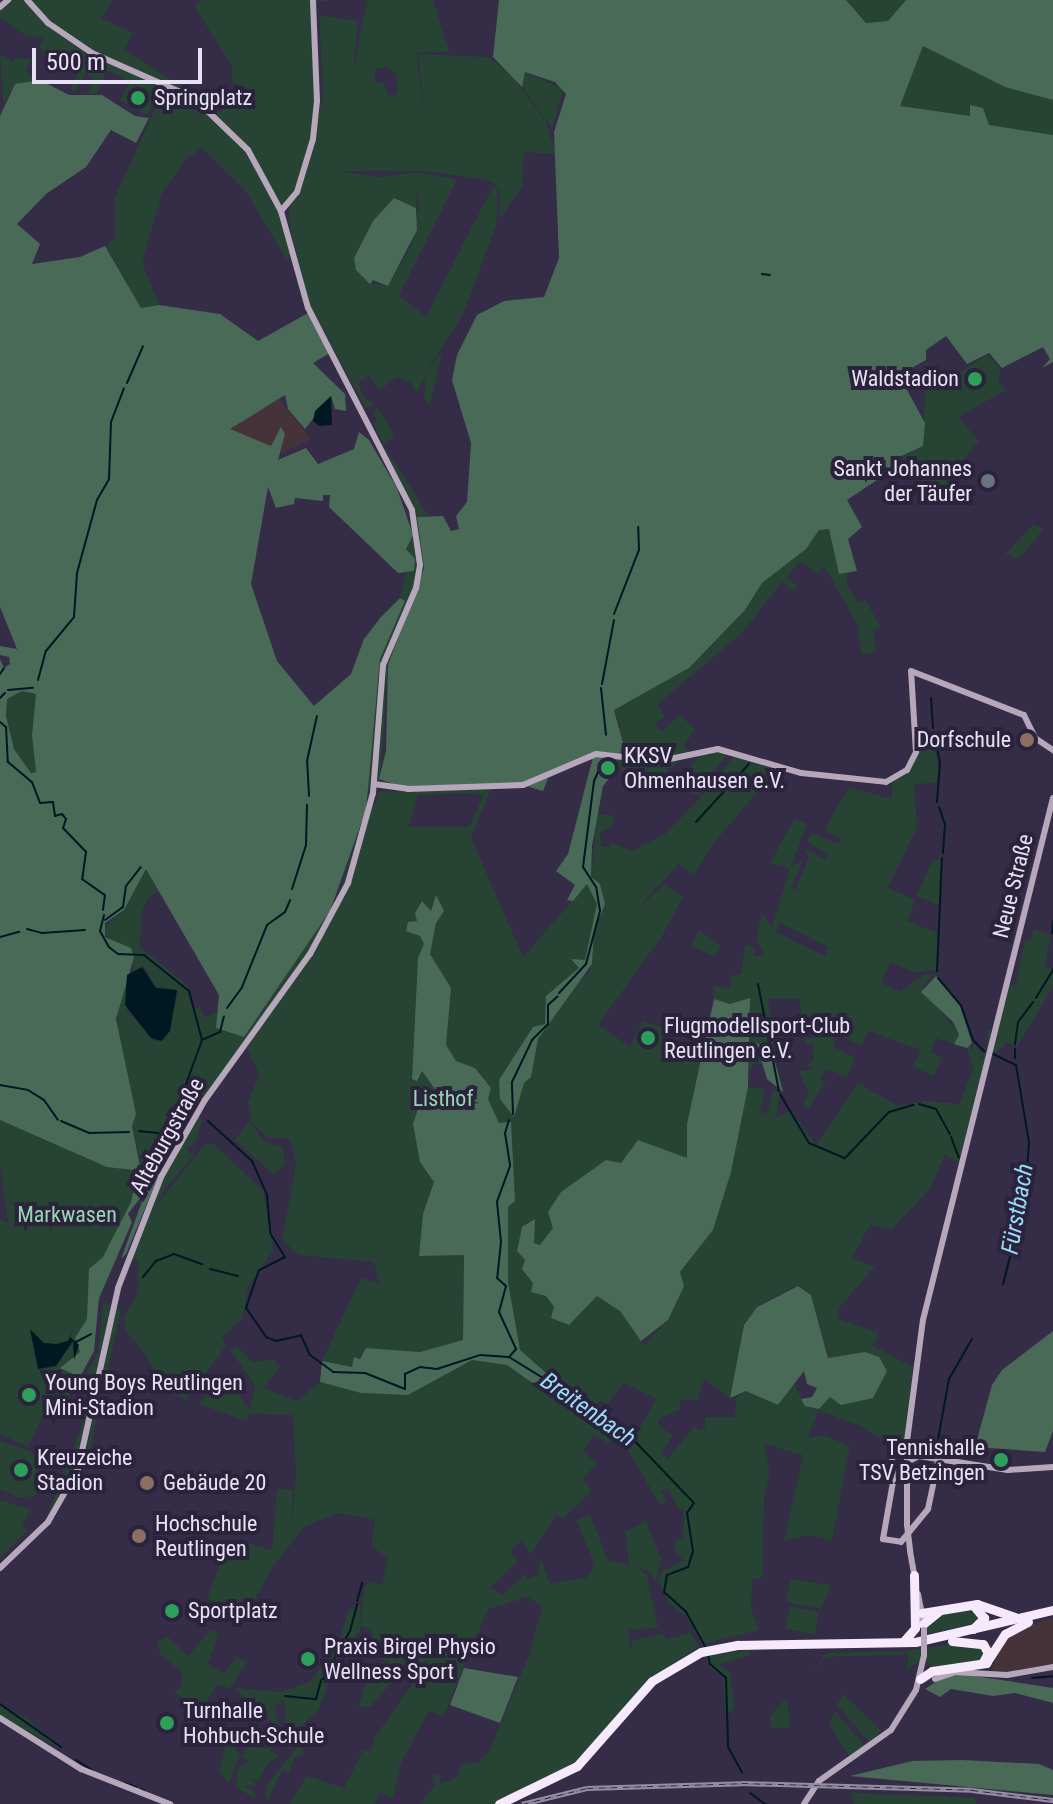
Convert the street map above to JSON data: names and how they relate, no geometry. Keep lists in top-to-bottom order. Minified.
{"streets":{"main road":["Neue Straße","Alteburgstraße"]},"water":["Fürstbach","Breitenbach"],"parks":["Listhof","Markwasen"],"places":["Springplatz","Waldstadion","Sankt Johannes der Täufer","Dorfschule","KKSV Ohmenhausen e.V.","Flugmodellsport-Club Reutlingen e.V.","Young Boys Reutlingen Mini-Stadion","Tennishalle TSV Betzingen","Kreuzeiche Stadion","Gebäude 20","Hochschule Reutlingen","Sportplatz","Praxis Birgel Physio Wellness Sport","Turnhalle Hohbuch-Schule"],"scale_bar":"500 m"}
